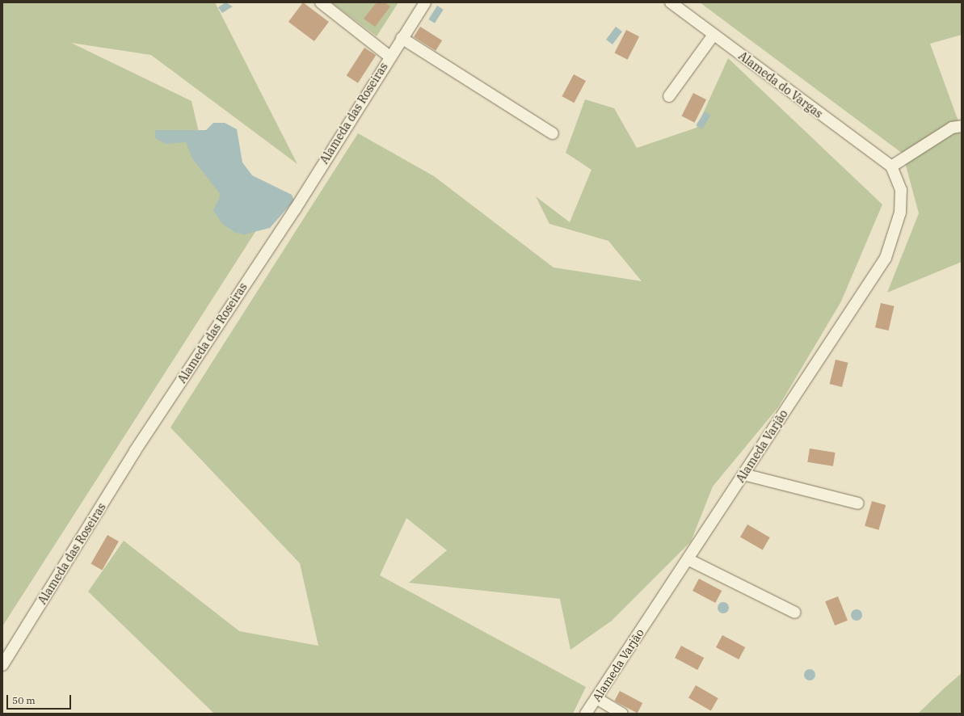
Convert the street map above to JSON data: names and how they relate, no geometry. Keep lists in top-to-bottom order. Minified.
{"streets":{"street":["Alameda do Vargas","Alameda das Roseiras","Alameda Varjão"]},"crossings":[["Alameda do Vargas","Alameda Varjão"]],"scale_bar":"50 m"}
